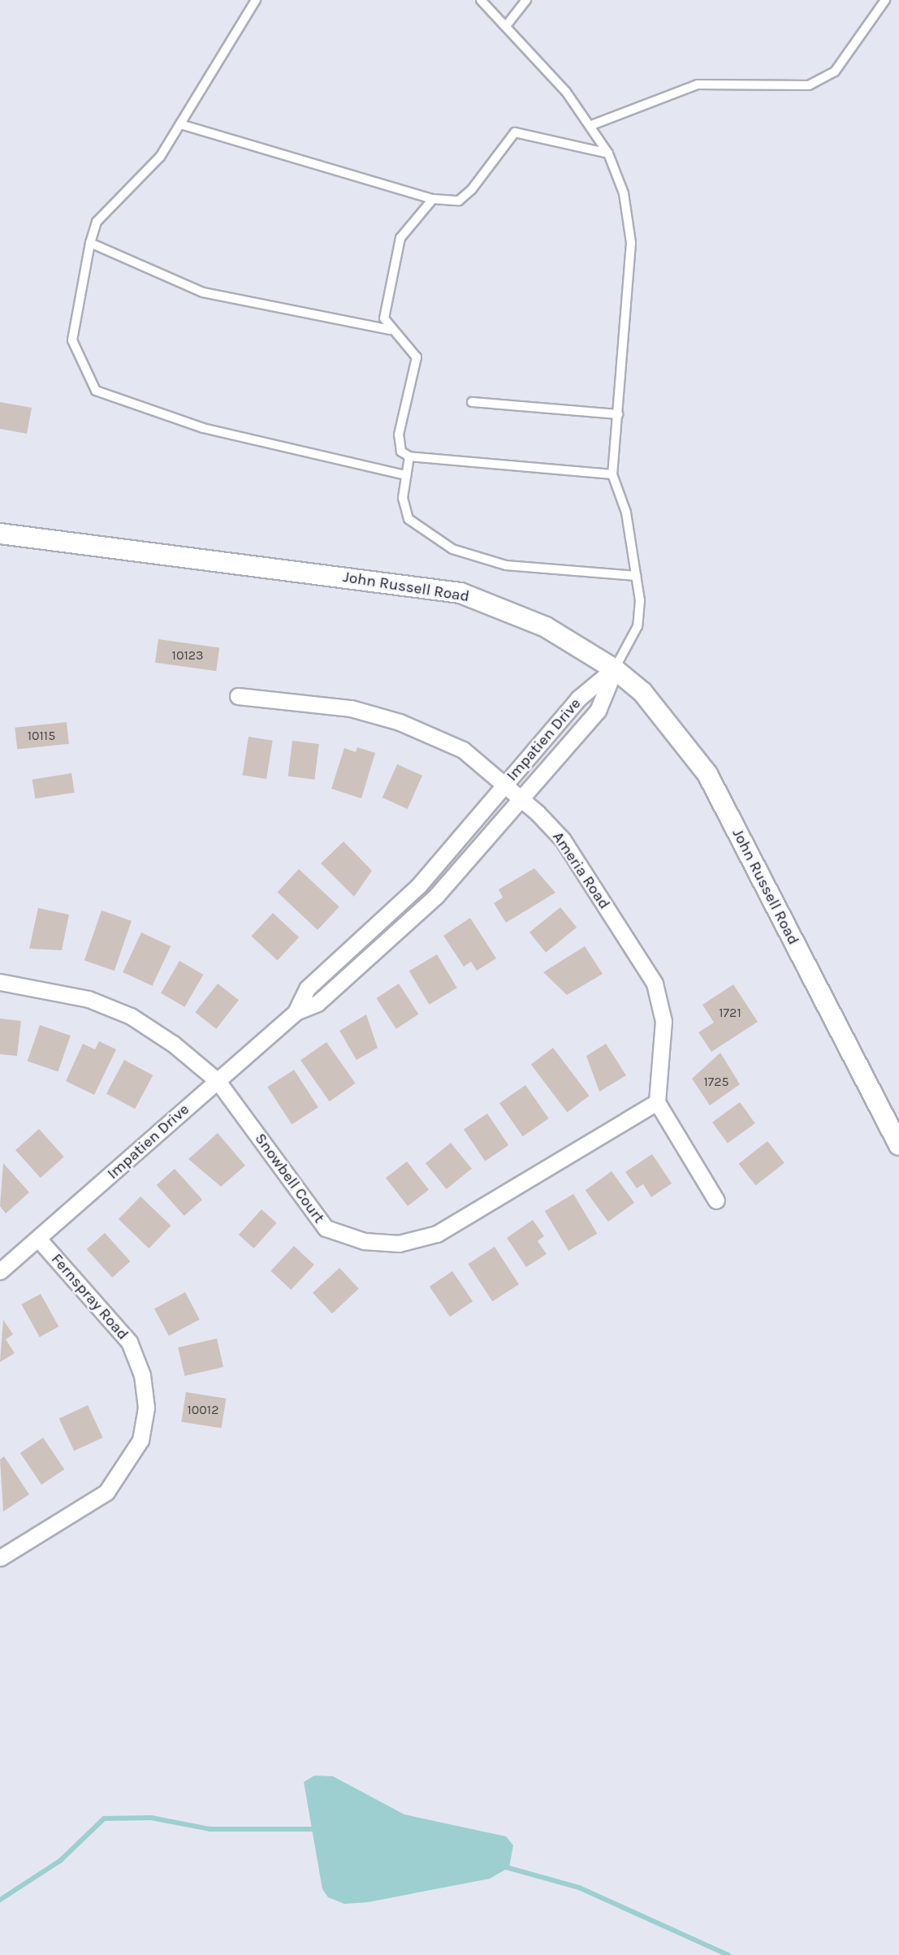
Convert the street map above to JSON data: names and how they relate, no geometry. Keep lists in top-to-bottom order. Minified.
{"streets":{"street":["John Russell Road","Impatien Drive","Ameria Road","Snowbell Court","Fernspray Road"]},"crossings":[["John Russell Road","Impatien Drive"],["Impatien Drive","Ameria Road"],["Impatien Drive","Snowbell Court"],["Impatien Drive","Fernspray Road"],["Ameria Road","Snowbell Court"]],"house_numbers":["10123","10115","1721","1725","10012"]}
